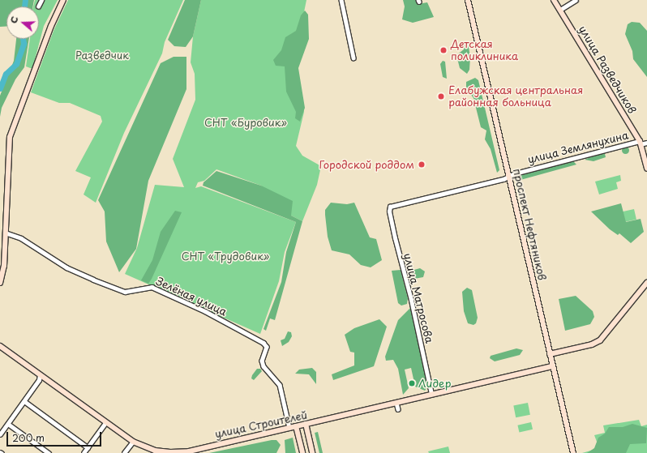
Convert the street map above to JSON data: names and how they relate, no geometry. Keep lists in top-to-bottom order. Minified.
{"streets":{"street":["улица Разведчиков","улица Землянухина","проспект Нефтяников","Зелёная улица","улица Матросова","улица Строителей"]},"crossings":[["улица Разведчиков","улица Землянухина"],["улица Землянухина","проспект Нефтяников"],["улица Землянухина","улица Матросова"],["проспект Нефтяников","улица Строителей"],["Зелёная улица","улица Строителей"],["улица Матросова","улица Строителей"]],"parks":["Разведчик","СНТ «Буровик»","СНТ «Трудовик»"],"places":["Детская поликлиника","Елабужская центральная районная больница","Городской роддом","Лидер"],"scale_bar":"200 m","north":"left"}
